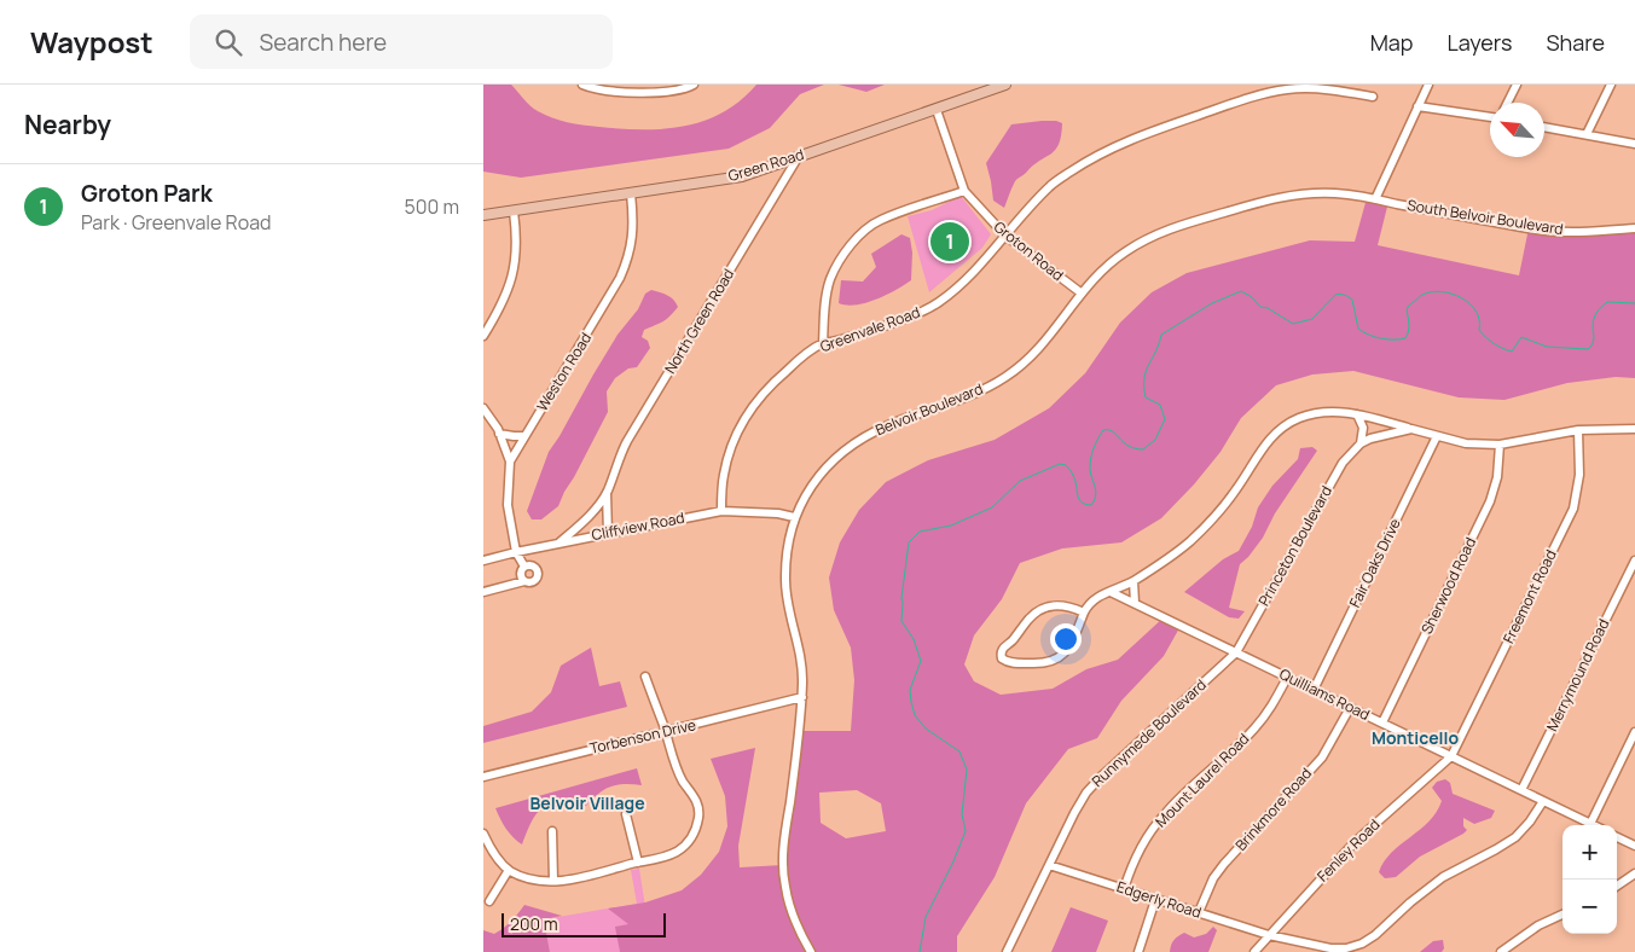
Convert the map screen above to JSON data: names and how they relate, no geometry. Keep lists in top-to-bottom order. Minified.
{"streets":{"main road":["Green Road"],"street":["South Belvoir Boulevard","Groton Road","North Green Road","Greenvale Road","Weston Road","Belvoir Boulevard","Cliffview Road","Princeton Boulevard","Fair Oaks Drive","Sherwood Road","Freemont Road","Merrymound Road","Quilliams Road","Runnymede Boulevard","Torbenson Drive","Mount Laurel Road","Brinkmore Road","Fenley Road","Edgerly Road"]},"crossings":[["Green Road","Groton Road"],["Green Road","North Green Road"],["Green Road","Weston Road"],["South Belvoir Boulevard","Belvoir Boulevard"],["Groton Road","Greenvale Road"],["Groton Road","Belvoir Boulevard"],["North Green Road","Cliffview Road"],["Greenvale Road","Cliffview Road"],["Weston Road","Cliffview Road"],["Belvoir Boulevard","Cliffview Road"],["Belvoir Boulevard","Torbenson Drive"],["Princeton Boulevard","Quilliams Road"],["Princeton Boulevard","Runnymede Boulevard"],["Fair Oaks Drive","Quilliams Road"],["Sherwood Road","Quilliams Road"],["Freemont Road","Quilliams Road"],["Freemont Road","Fenley Road"],["Merrymound Road","Quilliams Road"],["Quilliams Road","Runnymede Boulevard"],["Quilliams Road","Mount Laurel Road"],["Quilliams Road","Brinkmore Road"],["Quilliams Road","Fenley Road"],["Quilliams Road","Edgerly Road"],["Runnymede Boulevard","Edgerly Road"],["Mount Laurel Road","Edgerly Road"],["Brinkmore Road","Edgerly Road"],["Fenley Road","Edgerly Road"]],"districts":["Monticello","Belvoir Village"],"scale_bar":"200 m","north":"top left","page":{"header":"Waypost","search":"Search here","nav":["Map","Layers","Share"],"heading":"Nearby","list":[{"mark":"1","name":"Groton Park","note":"Park · Greenvale Road","value":"500 m"}],"pins":"1","map_buttons":["+","−"],"scale":"200 m"}}
